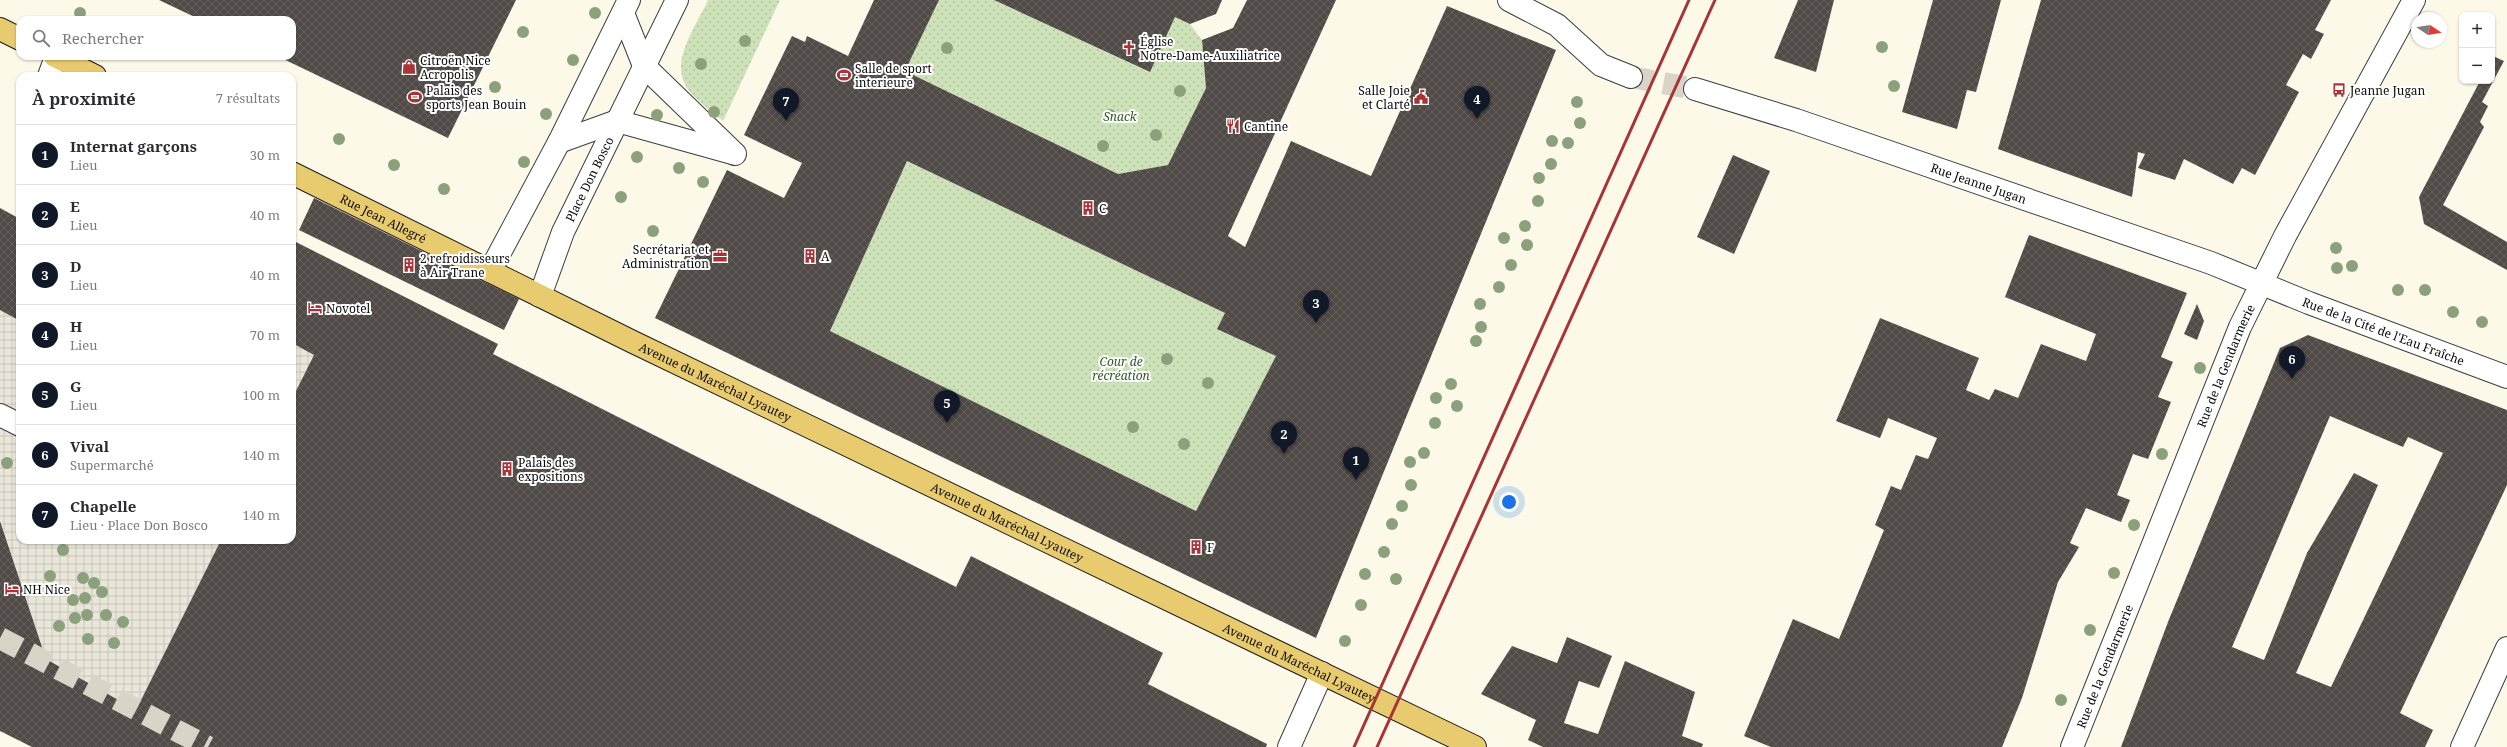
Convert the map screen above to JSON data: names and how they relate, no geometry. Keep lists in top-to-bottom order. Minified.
{"streets":{"main road":["Rue Jean Allegré","Avenue du Maréchal Lyautey"],"street":["Place Don Bosco","Rue Jeanne Jugan","Rue de la Cité de l'Eau Fraîche","Rue de la Gendarmerie"]},"crossings":[["Place Don Bosco","Rue Jean Allegré"],["Place Don Bosco","Avenue du Maréchal Lyautey"],["Rue Jeanne Jugan","Rue de la Cité de l'Eau Fraîche"],["Rue Jeanne Jugan","Rue de la Gendarmerie"],["Rue Jean Allegré","Avenue du Maréchal Lyautey"],["Rue de la Cité de l'Eau Fraîche","Rue de la Gendarmerie"]],"parks":["Snack","Cour de récréation"],"places":{"church":["Église Notre-Dame-Auxiliatrice"],"shop":["Citroën Nice Acropolis"],"sports":["Salle de sport interieure","Palais des sports Jean Bouin"],"bus stop":["Jeanne Jugan"],"public building":["Salle Joie et Clarté"],"restaurant":["Cantine"],"building":["C","A","2 refroidisseurs à Air Trane","Palais des expositions","F"],"office":["Secrétariat et Administration"],"hotel":["Novotel","NH Nice"]},"north":"right","page":{"map_buttons":["+","−"],"search":"Rechercher","heading":["À proximité","7 résultats"],"pins":["4","7","3","6","5","2","1"],"list":[{"mark":"1","name":"Internat garçons","note":"Lieu","value":"30 m"},{"mark":"2","name":"E","note":"Lieu","value":"40 m"},{"mark":"3","name":"D","note":"Lieu","value":"40 m"},{"mark":"4","name":"H","note":"Lieu","value":"70 m"},{"mark":"5","name":"G","note":"Lieu","value":"100 m"},{"mark":"6","name":"Vival","note":"Supermarché","value":"140 m"},{"mark":"7","name":"Chapelle","note":"Lieu · Place Don Bosco","value":"140 m"}]}}
